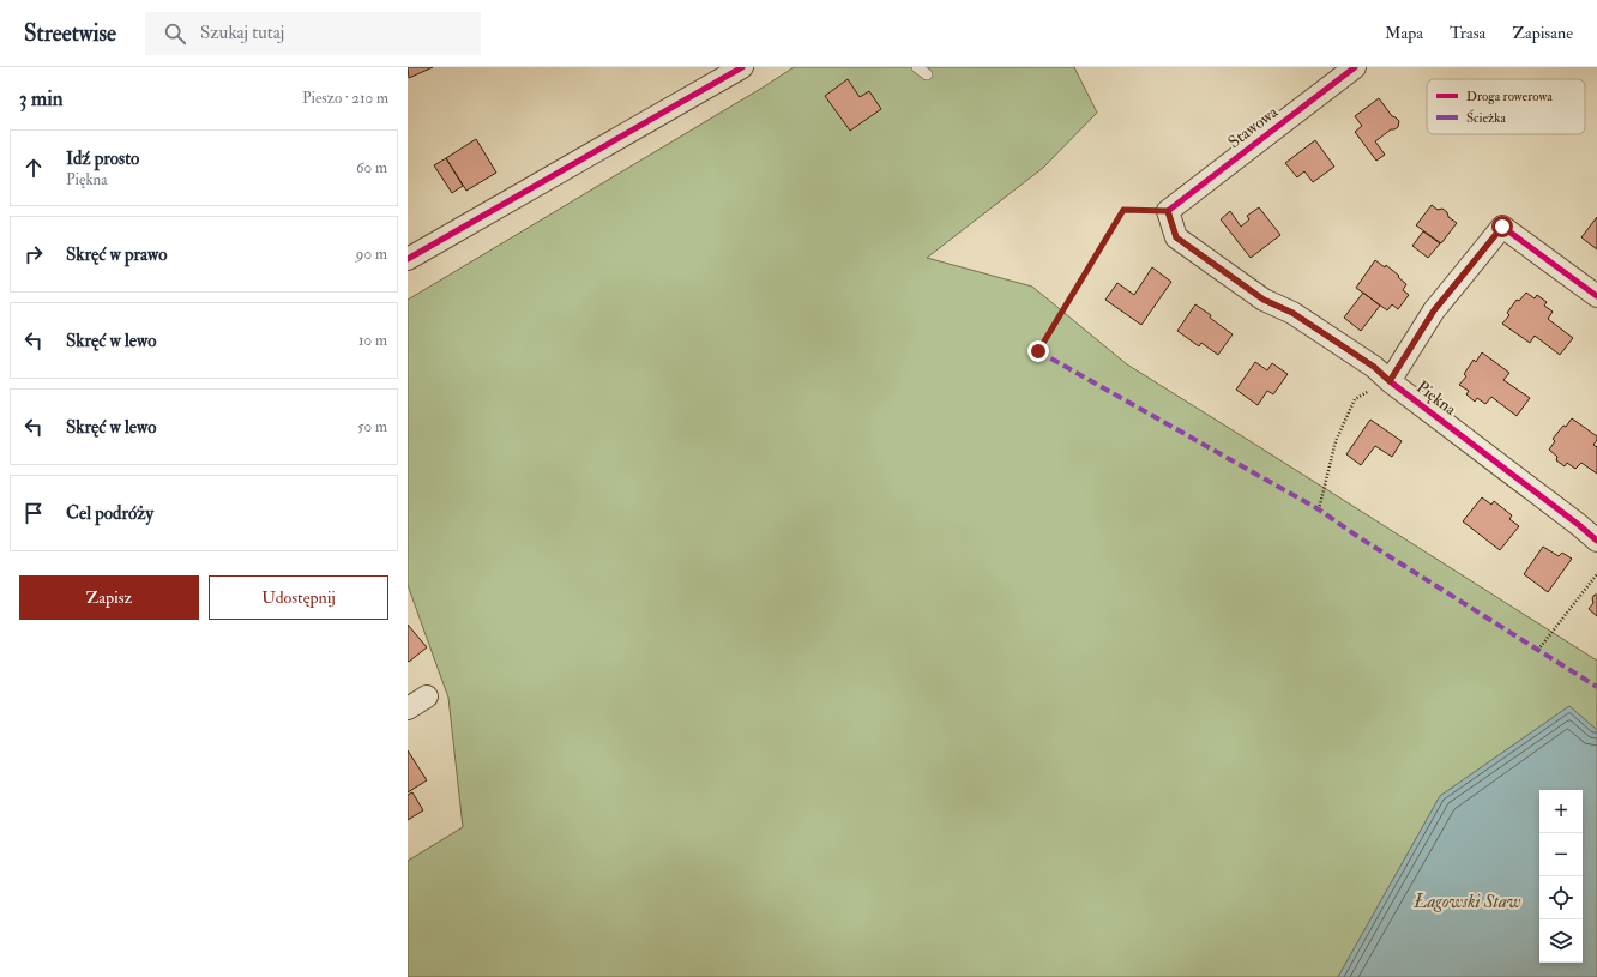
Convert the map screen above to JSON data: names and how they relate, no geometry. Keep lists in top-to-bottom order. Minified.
{"streets":{"street":["Stawowa","Piękna"]},"crossings":[["Stawowa","Piękna"]],"water":["Łagowski Staw"],"legend":["Droga rowerowa","Ścieżka"],"page":{"header":"Streetwise","search":"Szukaj tutaj","nav":["Mapa","Trasa","Zapisane"],"heading":["3 min","Pieszo · 210 m"],"list":[["Idź prosto","Piękna","60 m"],["Skręć w prawo","90 m"],["Skręć w lewo","10 m"],["Skręć w lewo","50 m"],"Cel podróży"],"buttons":["Zapisz","Udostępnij"],"map_buttons":["+","−"]}}
